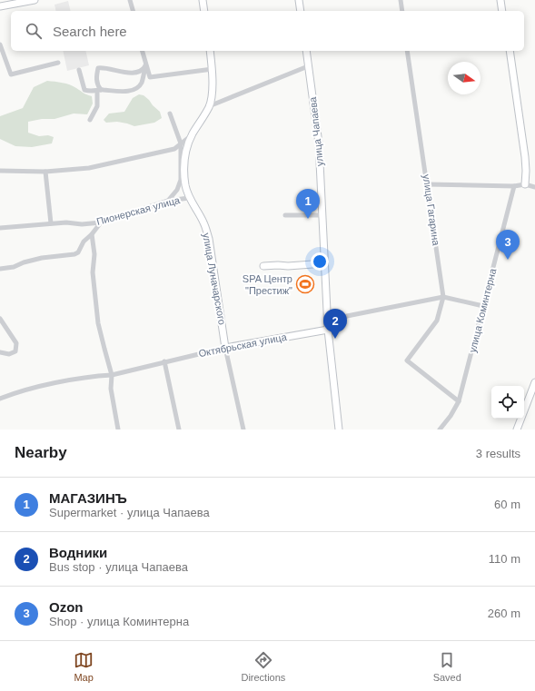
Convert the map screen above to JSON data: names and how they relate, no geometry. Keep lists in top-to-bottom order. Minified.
{"streets":{"main road":["улица Чапаева","улица Луначарского","Октябрьская улица"],"street":["улица Гагарина","Пионерская улица","улица Коминтерна"]},"crossings":[["улица Чапаева","Октябрьская улица"],["улица Гагарина","улица Коминтерна"],["улица Гагарина","Октябрьская улица"],["Пионерская улица","улица Луначарского"],["улица Луначарского","Октябрьская улица"],["улица Коминтерна","Октябрьская улица"]],"places":{"sports":["SPA Центр \"Престиж\""]},"north":"right","page":{"search":"Search here","pins":["1","3","2"],"heading":["Nearby","3 results"],"list":[{"mark":"1","name":"МАГАЗИНЪ","note":"Supermarket · улица Чапаева","value":"60 m"},{"mark":"2","name":"Водники","note":"Bus stop · улица Чапаева","value":"110 m"},{"mark":"3","name":"Ozon","note":"Shop · улица Коминтерна","value":"260 m"}],"nav":["Map","Directions","Saved"]}}
